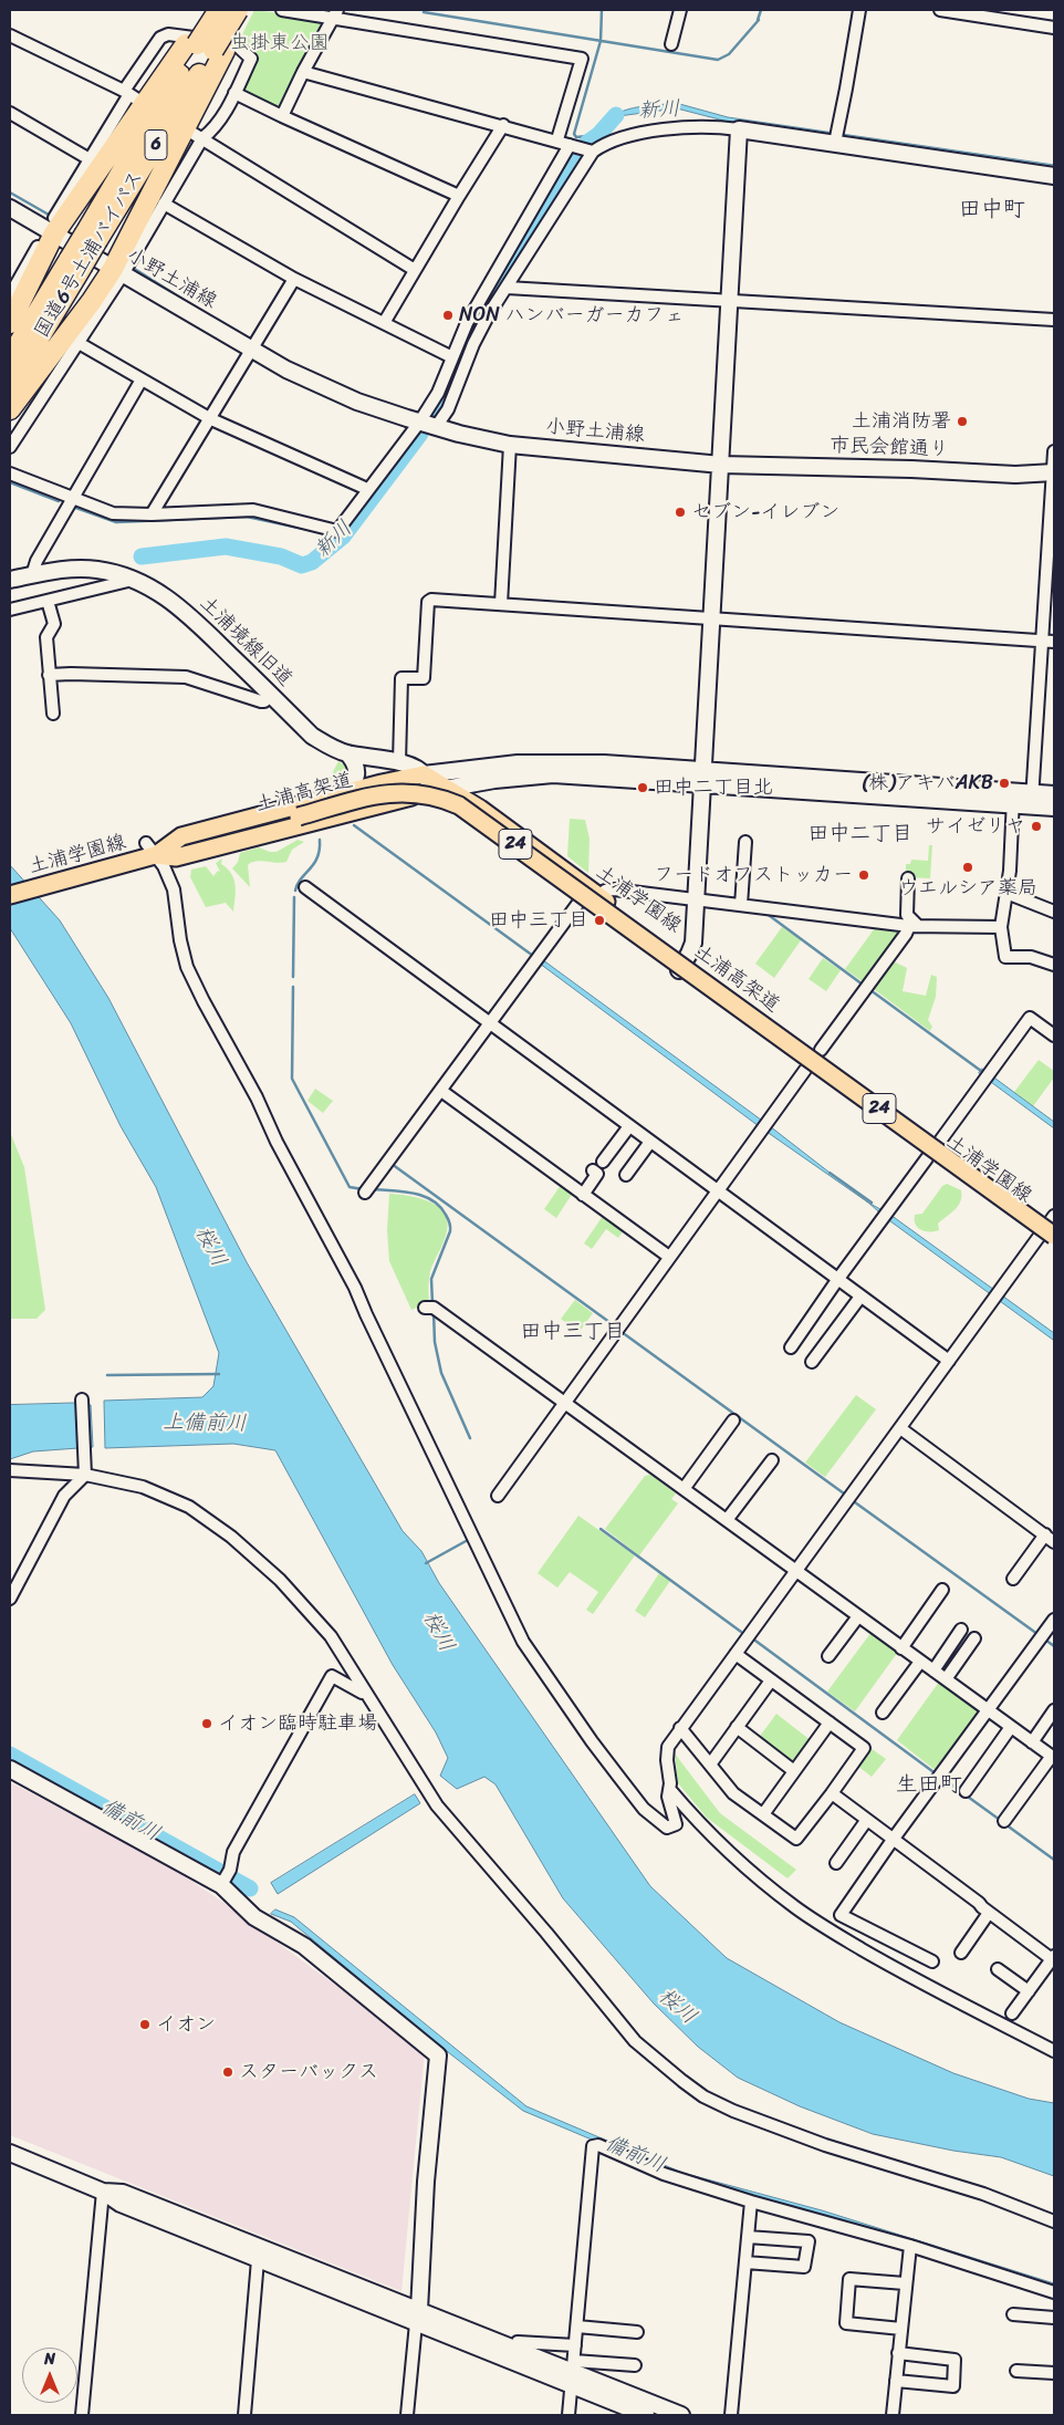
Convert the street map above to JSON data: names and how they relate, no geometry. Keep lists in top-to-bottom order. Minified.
{"streets":{"highway":["6","国道6号土浦バイパス"],"main road":["土浦高架道","24","土浦学園線"],"street":["小野土浦線","市民会館通り","土浦境線旧道"]},"crossings":[["小野土浦線","市民会館通り"],["土浦境線旧道","土浦学園線"],["土浦高架道","土浦学園線"]],"districts":["田中町","田中二丁目","田中三丁目","生田町"],"water":["新川","桜川","上備前川","備前川"],"parks":["虫掛東公園"],"places":["NON ハンバーガーカフェ","土浦消防署","セブン-イレブン","(株)アキバAKB","田中二丁目北","サイゼリヤ","ウエルシア薬局","フードオフストッカー","田中三丁目","イオン臨時駐車場","イオン","スターバックス"],"north":"top"}
